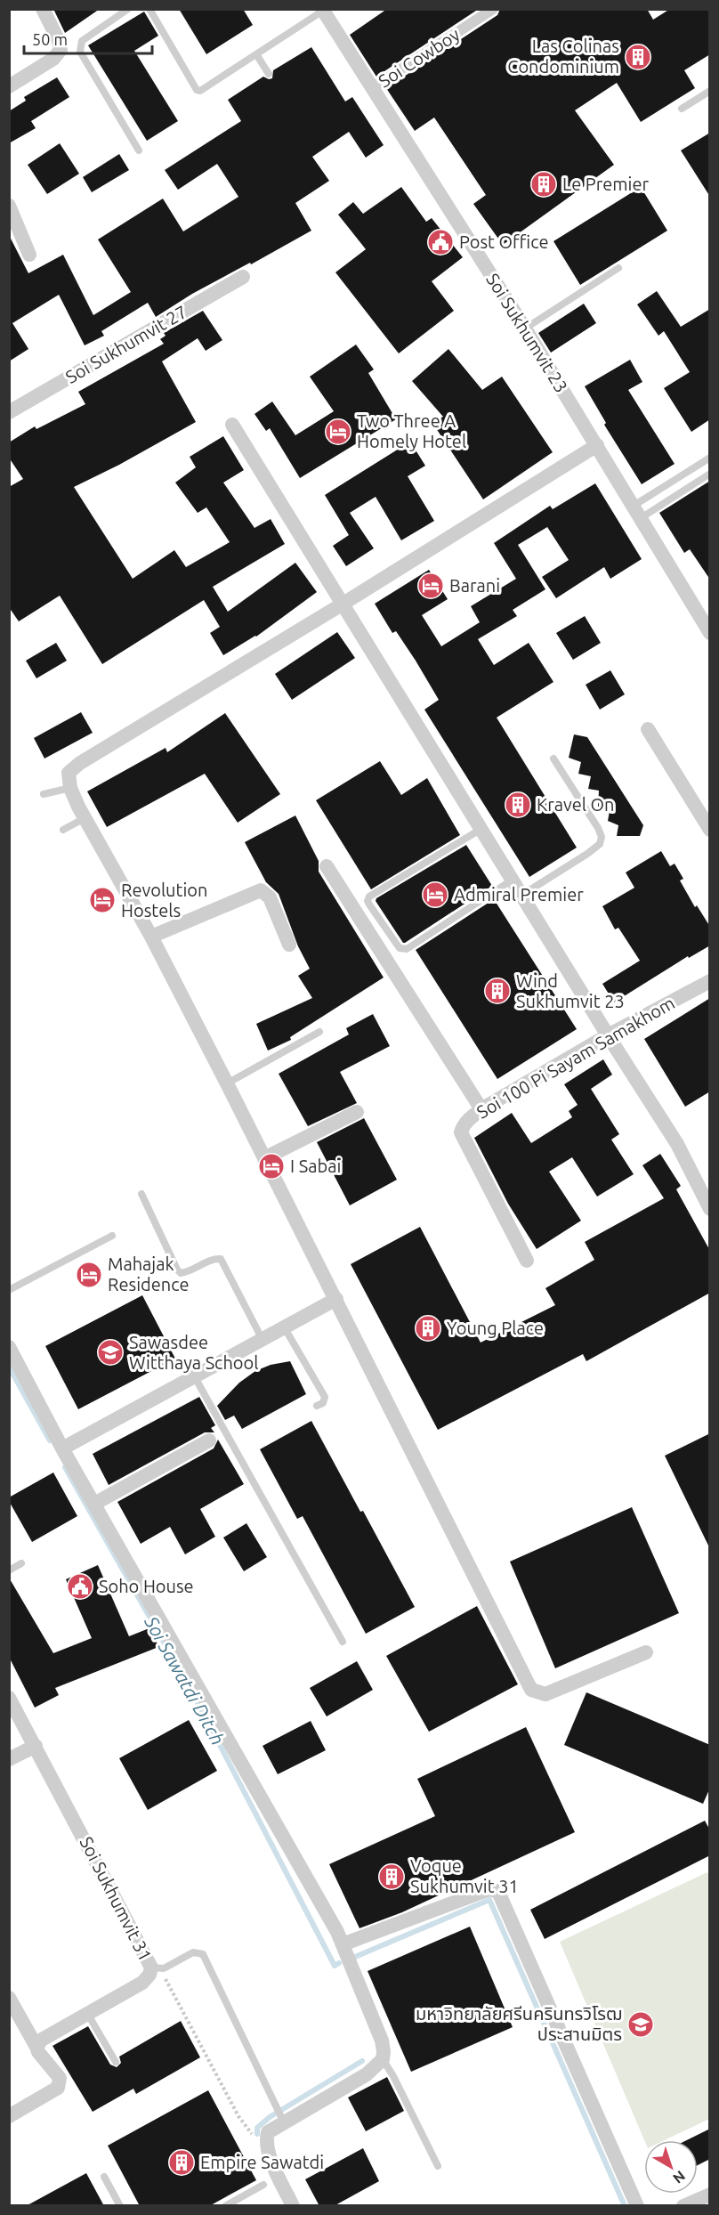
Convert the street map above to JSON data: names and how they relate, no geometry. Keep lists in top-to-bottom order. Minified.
{"streets":{"street":["Soi Cowboy","Soi Sukhumvit 23","Soi Sukhumvit 27","Soi 100 Pi Sayam Samakhom","Soi Sukhumvit 31"]},"crossings":[["Soi Cowboy","Soi Sukhumvit 23"]],"water":["Soi Sawatdi Ditch"],"places":{"building":["Las Colinas Condominium","Le Premier","Kravel On","Wind Sukhumvit 23","Young Place","Voque Sukhumvit 31","Empire Sawatdi"],"public building":["Post Office","Soho House"],"hotel":["Two Three A Homely Hotel","Barani","Admiral Premier","Revolution Hostels","I Sabai","Mahajak Residence"],"school or university":["Sawasdee Witthaya School","มหาวิทยาลัยศรีนครินทรวิโรฒ ประสานมิตร"]},"scale_bar":"50 m","north":"bottom right"}
